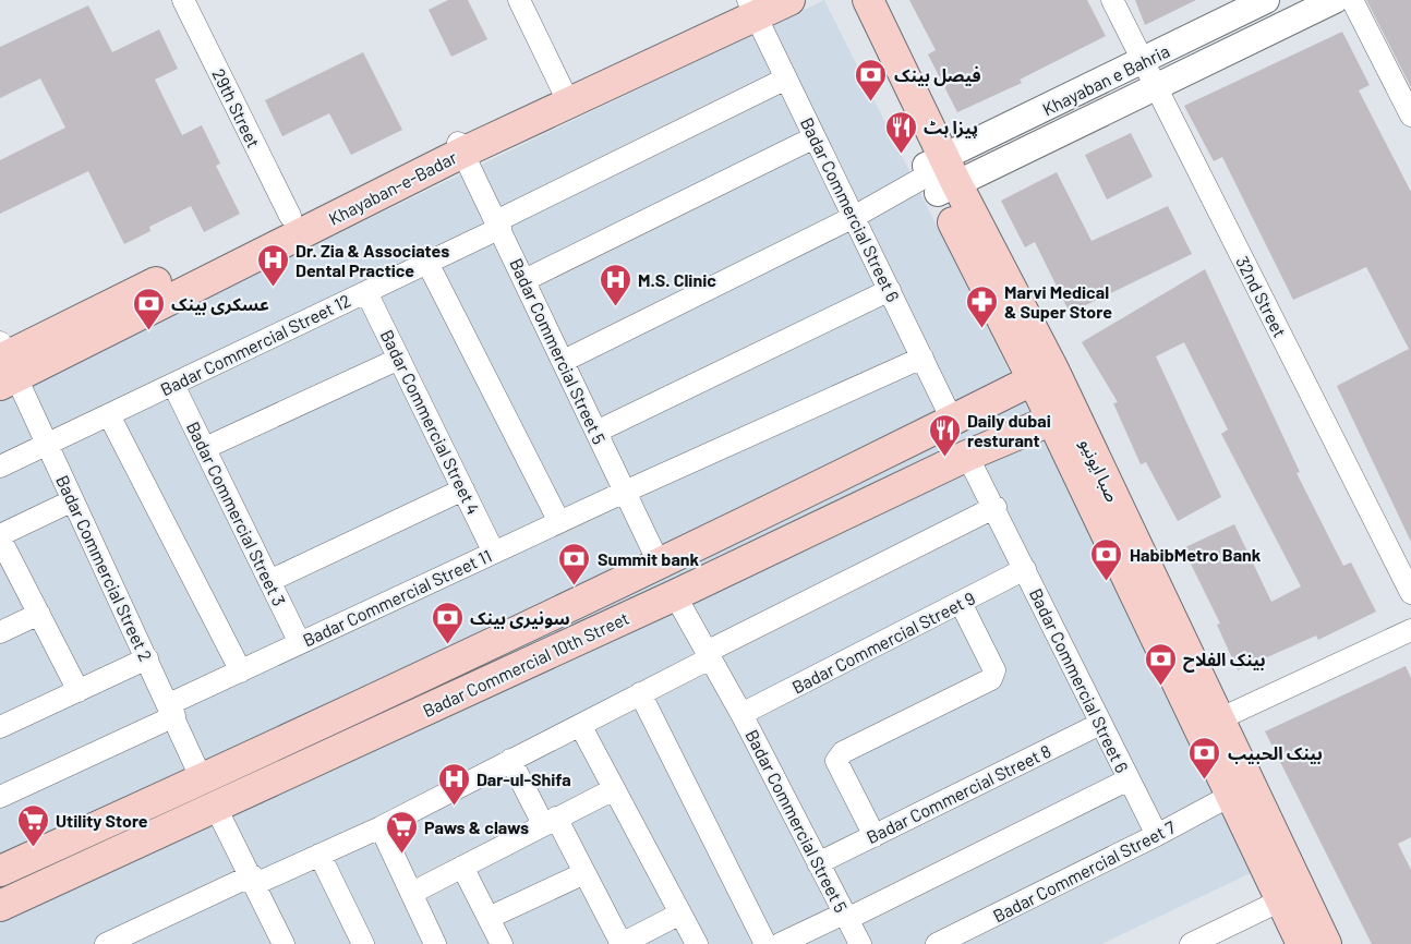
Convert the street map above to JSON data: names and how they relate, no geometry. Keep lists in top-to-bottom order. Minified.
{"streets":{"main road":["Khayaban-e-Badar","صبا ایونیو","Badar Commercial 10th Street"],"street":["Khayaban e Bahria","29th Street","Badar Commercial Street 6","32nd Street","Badar Commercial Street 12","Badar Commercial Street 5","Badar Commercial Street 4","Badar Commercial Street 3","Badar Commercial Street 2","Badar Commercial Street 11","Badar Commercial Street 9","Badar Commercial Street 8","Badar Commercial Street 7"]},"crossings":[["Khayaban e Bahria","32nd Street"],["Khayaban e Bahria","صبا ایونیو"],["29th Street","Khayaban-e-Badar"],["Khayaban-e-Badar","Badar Commercial Street 6"],["Khayaban-e-Badar","Badar Commercial Street 5"],["Khayaban-e-Badar","Badar Commercial Street 2"],["Badar Commercial Street 6","Badar Commercial Street 12"],["Badar Commercial Street 6","Badar Commercial Street 11"],["Badar Commercial Street 6","Badar Commercial Street 9"],["Badar Commercial Street 6","Badar Commercial 10th Street"],["Badar Commercial Street 6","Badar Commercial Street 8"],["Badar Commercial Street 6","Badar Commercial Street 7"],["Badar Commercial Street 12","Badar Commercial Street 5"],["Badar Commercial Street 12","Badar Commercial Street 4"],["Badar Commercial Street 12","Badar Commercial Street 3"],["Badar Commercial Street 12","Badar Commercial Street 2"],["Badar Commercial Street 5","Badar Commercial Street 11"],["Badar Commercial Street 5","Badar Commercial Street 9"],["Badar Commercial Street 5","Badar Commercial 10th Street"],["Badar Commercial Street 5","Badar Commercial Street 8"],["Badar Commercial Street 4","Badar Commercial Street 11"],["صبا ایونیو","Badar Commercial 10th Street"],["صبا ایونیو","Badar Commercial Street 7"],["Badar Commercial Street 3","Badar Commercial Street 11"],["Badar Commercial Street 2","Badar Commercial Street 11"],["Badar Commercial Street 2","Badar Commercial 10th Street"]],"places":{"bank":["فیصل بینک","عسکری بینک","HabibMetro Bank","Summit bank","سونیری بینک","بینک الفلاح","بينک الحبيب"],"restaurant":["پیزا ہٹ","Daily dubai resturant"],"hospital":["Dr. Zia & Associates Dental Practice","M.S. Clinic","Dar-ul-Shifa"],"pharmacy":["Marvi Medical & Super Store"],"supermarket":["Utility Store","Paws & claws"]}}
